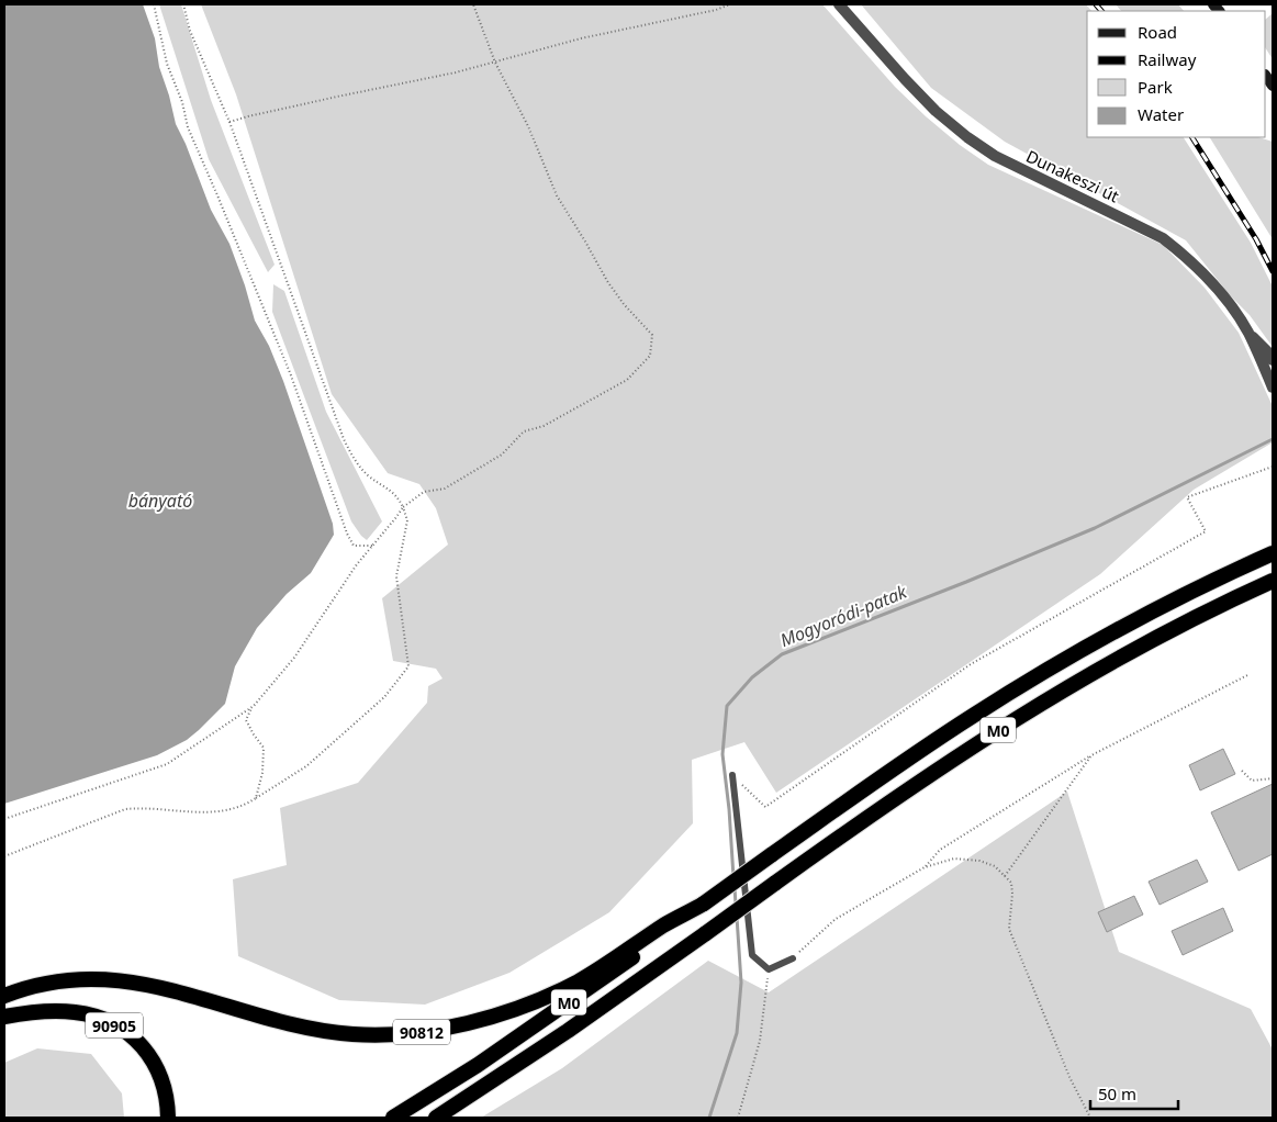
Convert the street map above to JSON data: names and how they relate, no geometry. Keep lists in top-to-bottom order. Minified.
{"streets":{"highway":["M0","90905","90812"],"street":["Dunakeszi út"]},"crossings":[["M0","90812"]],"water":["bányató","Mogyoródi-patak"],"legend":["Road","Railway","Park","Water"],"scale_bar":"50 m"}
